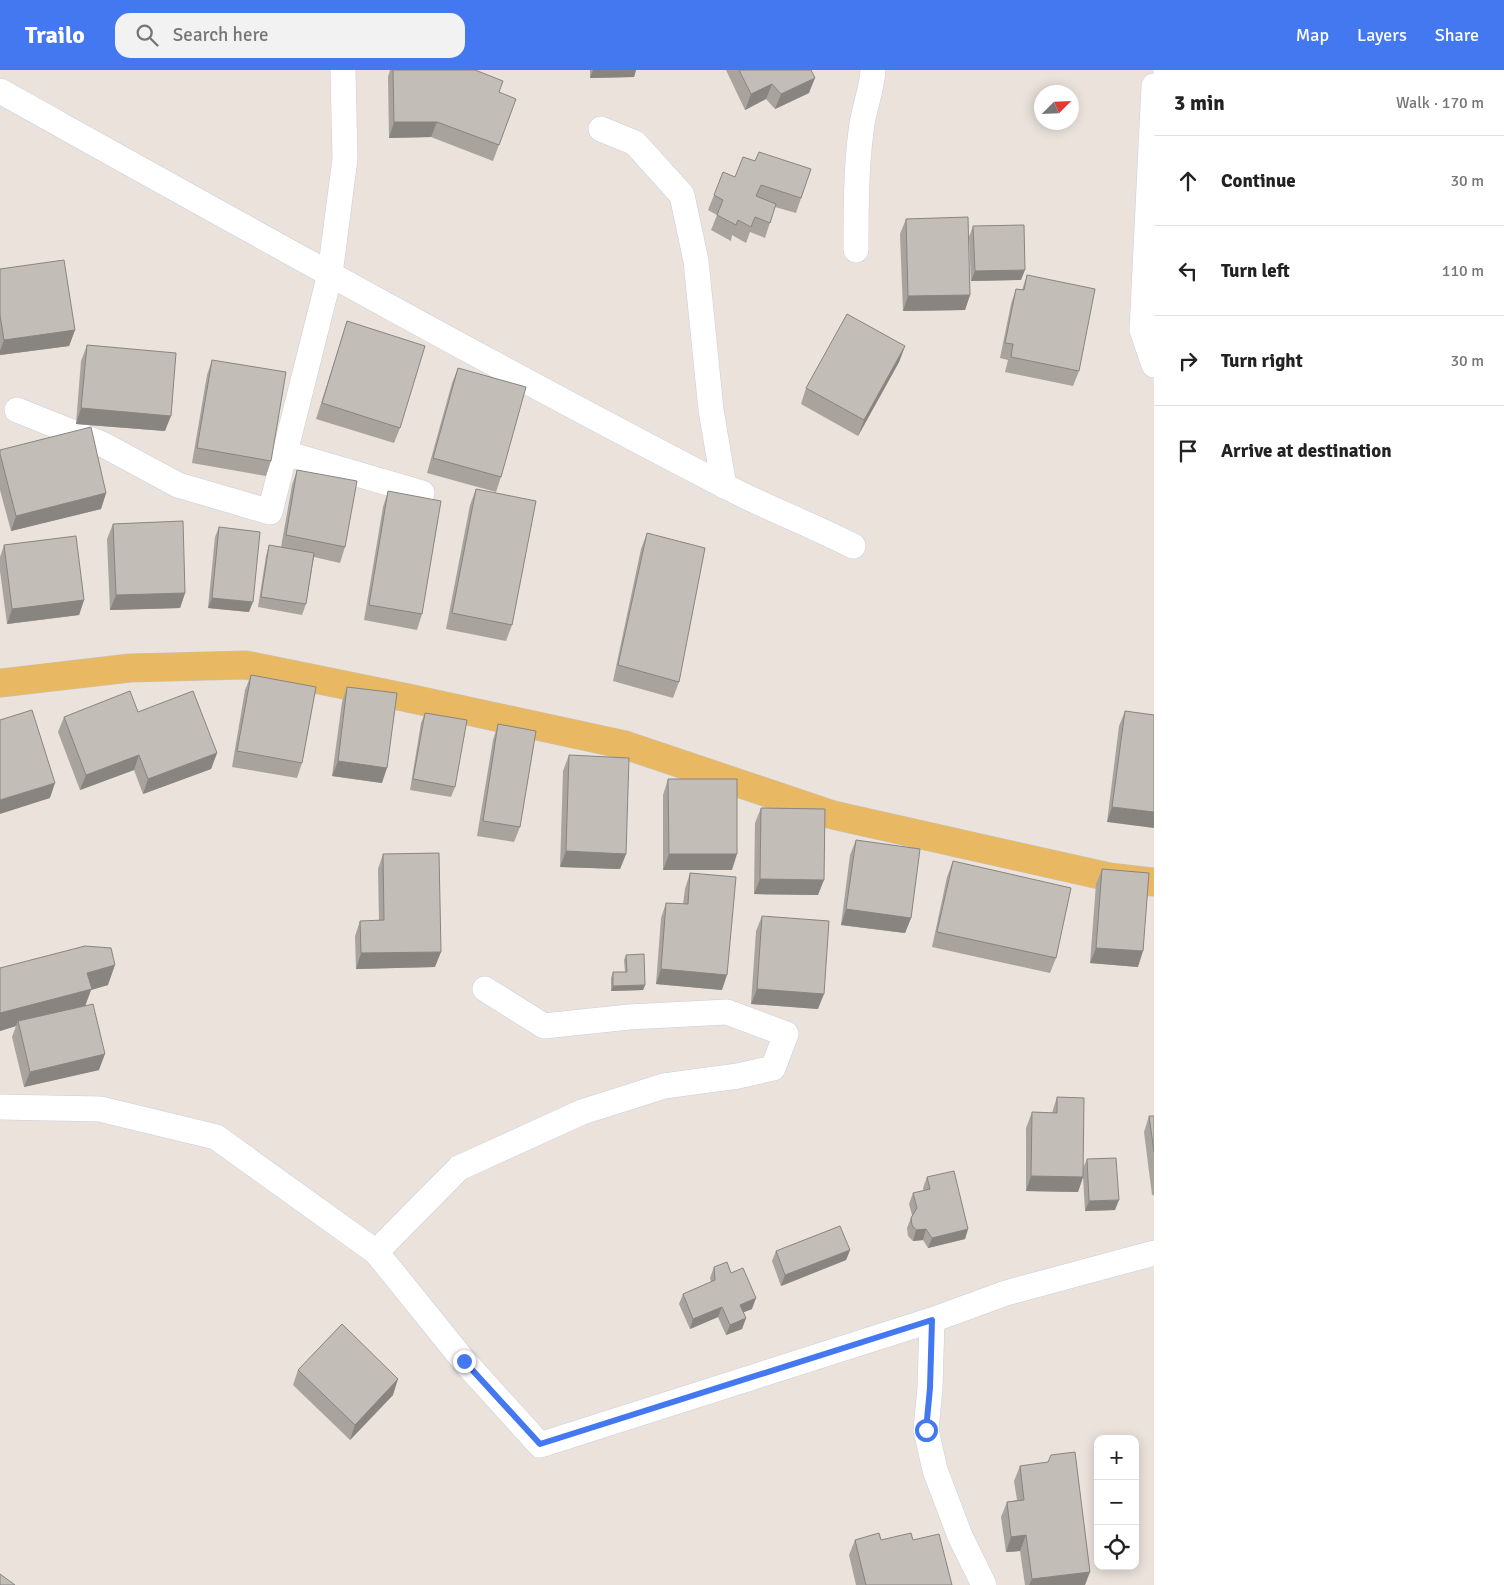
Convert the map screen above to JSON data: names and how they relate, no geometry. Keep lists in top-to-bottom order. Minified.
{"north":"top right","page":{"header":"Trailo","search":"Search here","nav":["Map","Layers","Share"],"heading":["3 min","Walk · 170 m"],"list":[["Continue","30 m"],["Turn left","110 m"],["Turn right","30 m"],"Arrive at destination"],"map_buttons":["+","−"]}}
